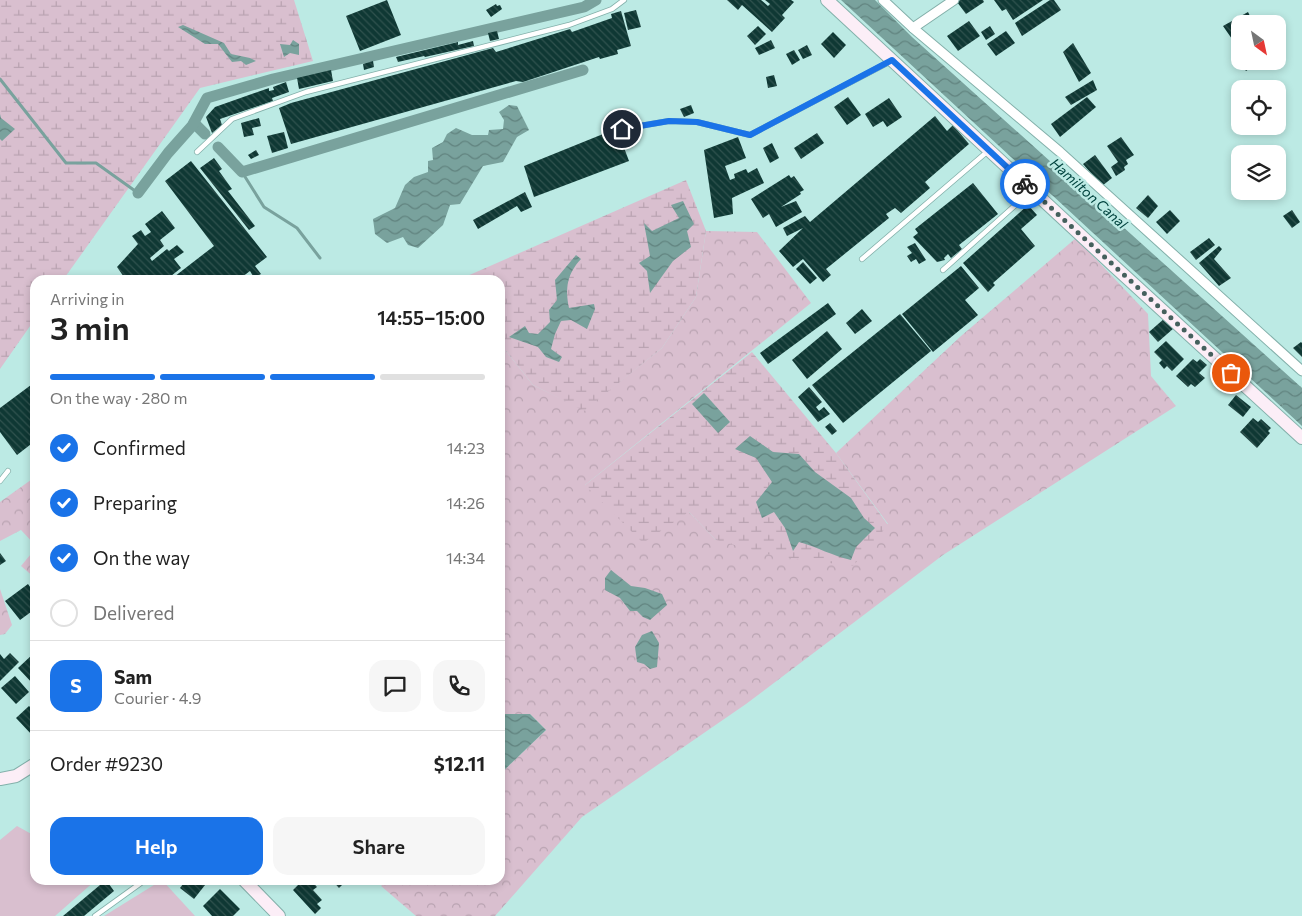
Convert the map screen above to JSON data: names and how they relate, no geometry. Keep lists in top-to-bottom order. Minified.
{"water":["Hamilton Canal"],"north":"bottom right","page":{"heading":["3 min","Arriving in","14:55–15:00"],"panel":["Sam","Courier · 4.9","Order #9230","$12.11"],"bar":"On the way · 280 m","list":[["Confirmed","14:23"],["Preparing","14:26"],["On the way","14:34"],"Delivered"],"round":"S","buttons":["Help","Share"]}}
